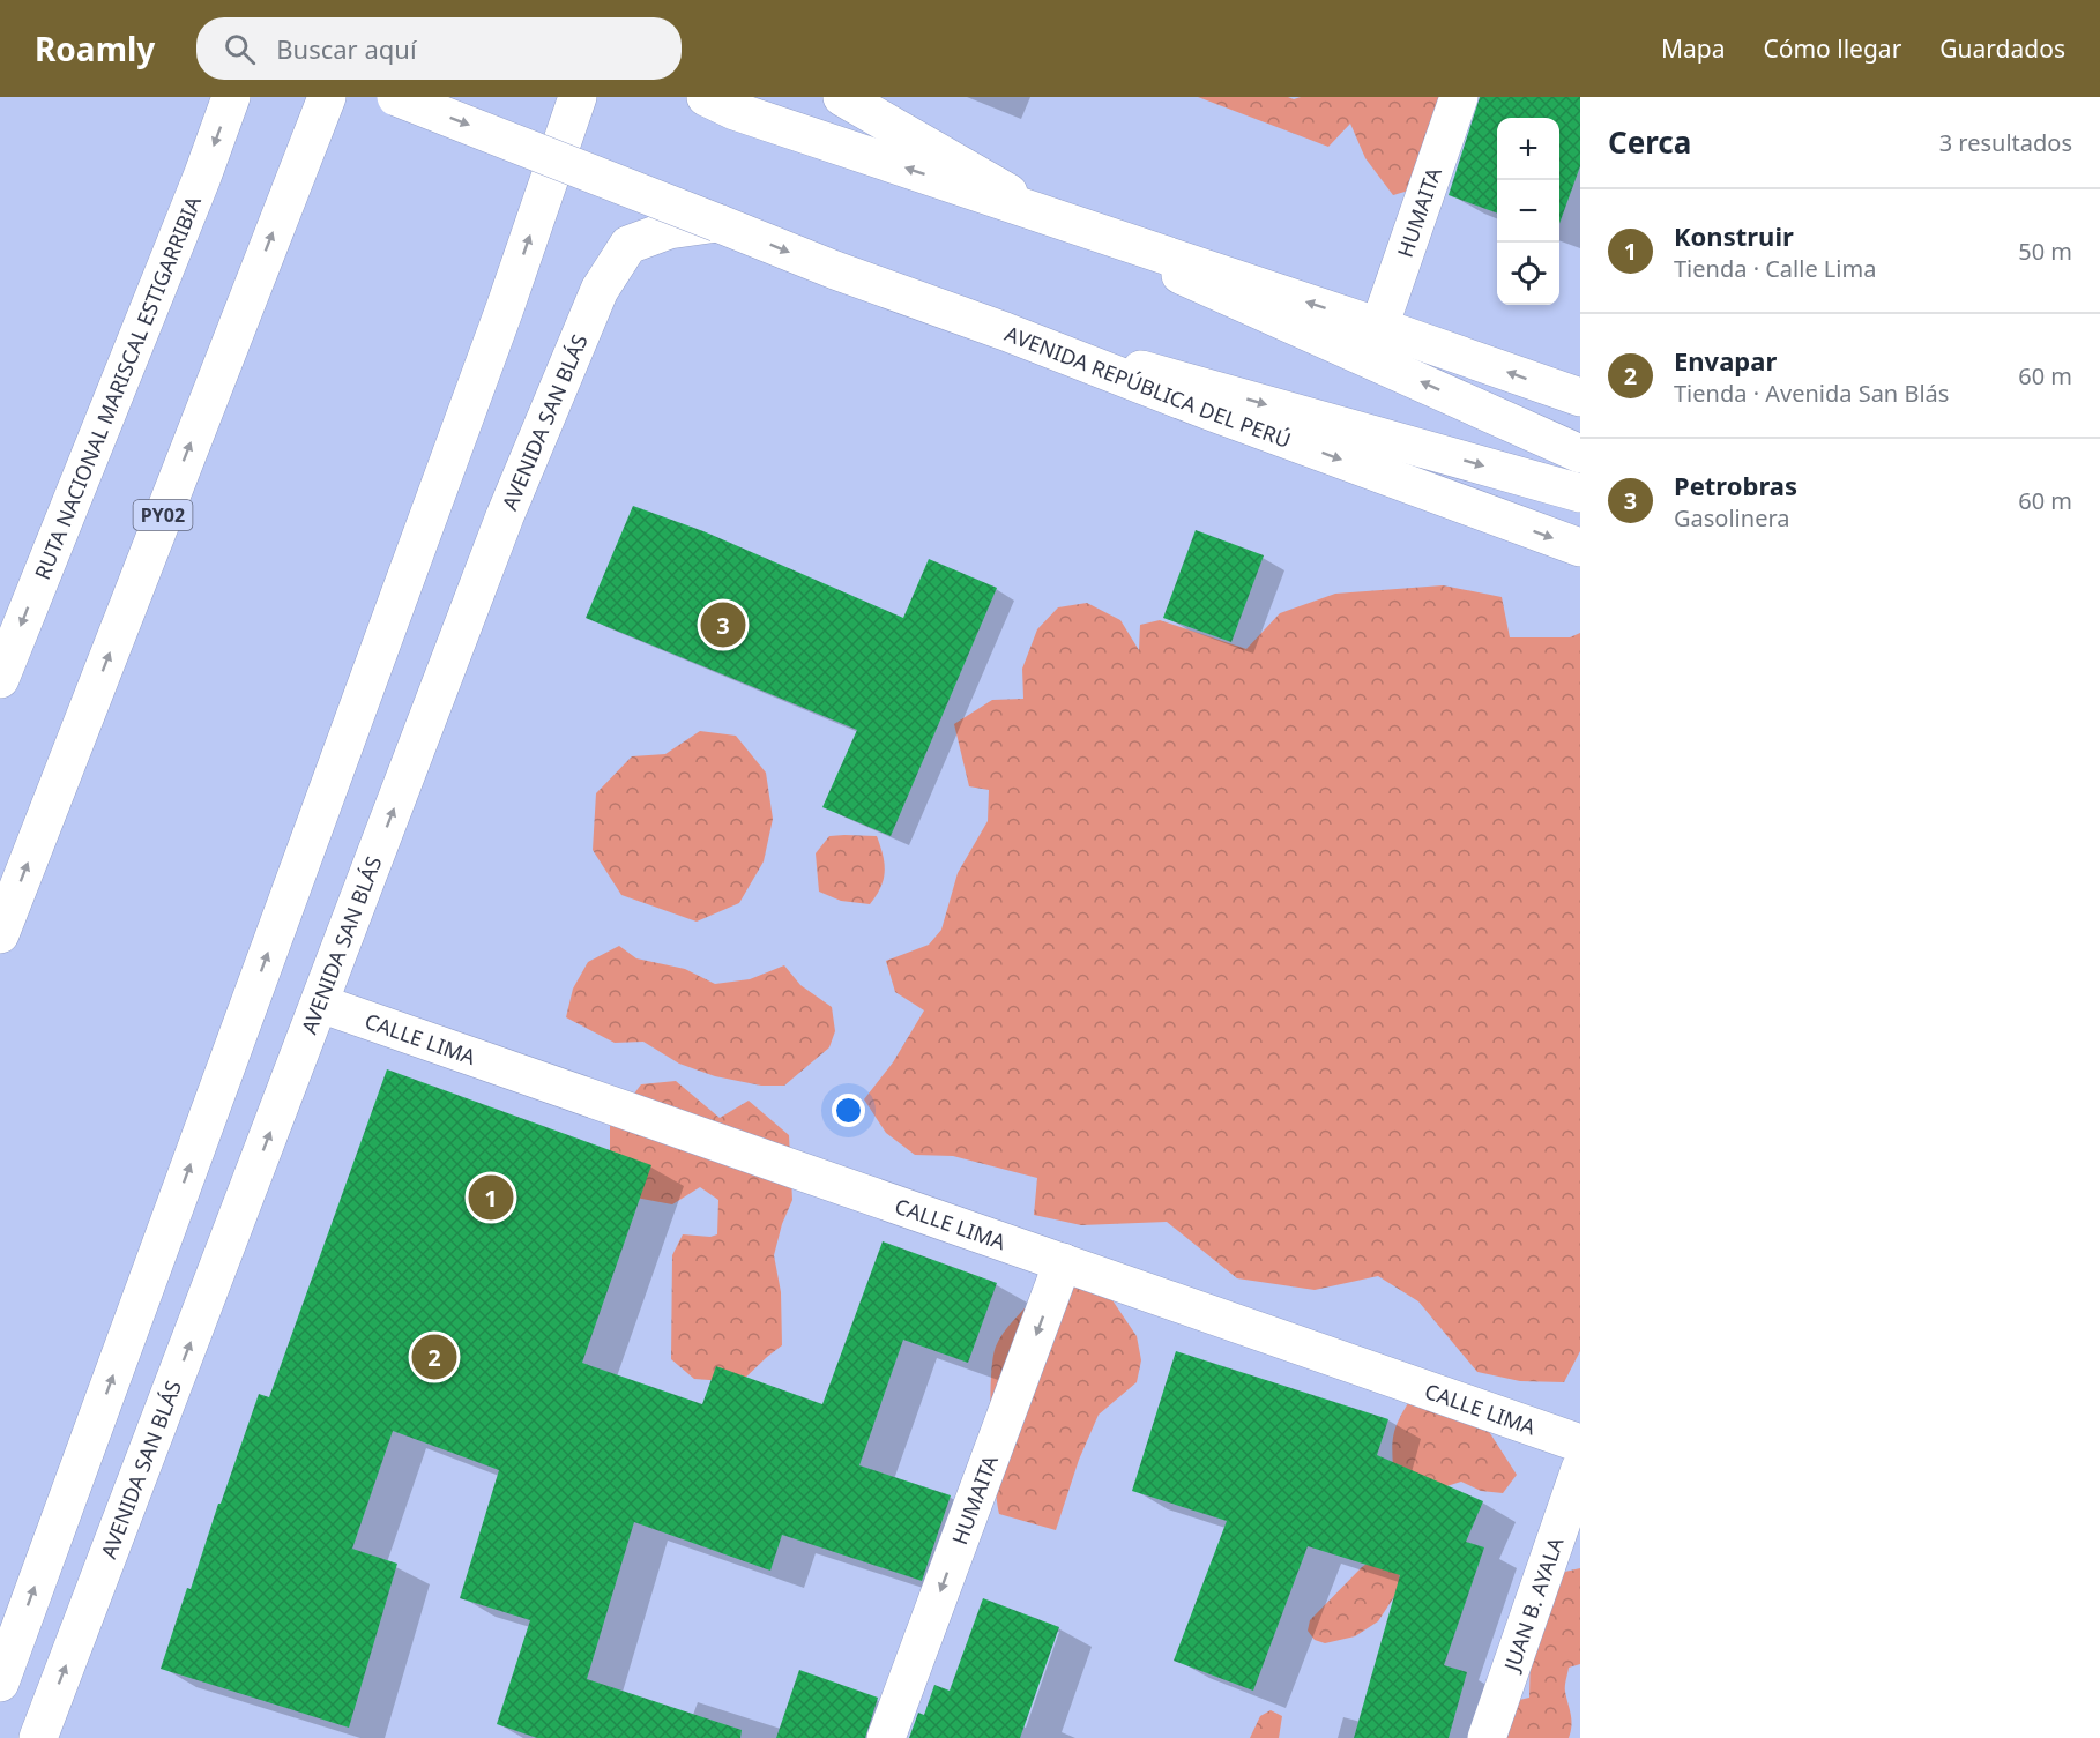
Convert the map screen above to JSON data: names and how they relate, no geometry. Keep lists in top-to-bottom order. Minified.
{"streets":{"main road":["HUMAITA","AVENIDA REPÚBLICA DEL PERÚ","RUTA NACIONAL MARISCAL ESTIGARRIBIA","AVENIDA SAN BLÁS","PY02","CALLE LIMA","JUAN B. AYALA"]},"crossings":[["HUMAITA","CALLE LIMA"],["AVENIDA REPÚBLICA DEL PERÚ","AVENIDA SAN BLÁS"],["AVENIDA SAN BLÁS","CALLE LIMA"]],"one_way":["HUMAITA"],"page":{"header":"Roamly","search":"Buscar aquí","nav":["Mapa","Cómo llegar","Guardados"],"heading":["Cerca","3 resultados"],"map_buttons":["+","−"],"list":[{"mark":"1","name":"Konstruir","note":"Tienda · Calle Lima","value":"50 m"},{"mark":"2","name":"Envapar","note":"Tienda · Avenida San Blás","value":"60 m"},{"mark":"3","name":"Petrobras","note":"Gasolinera","value":"60 m"}],"pins":["3","1","2"]}}
